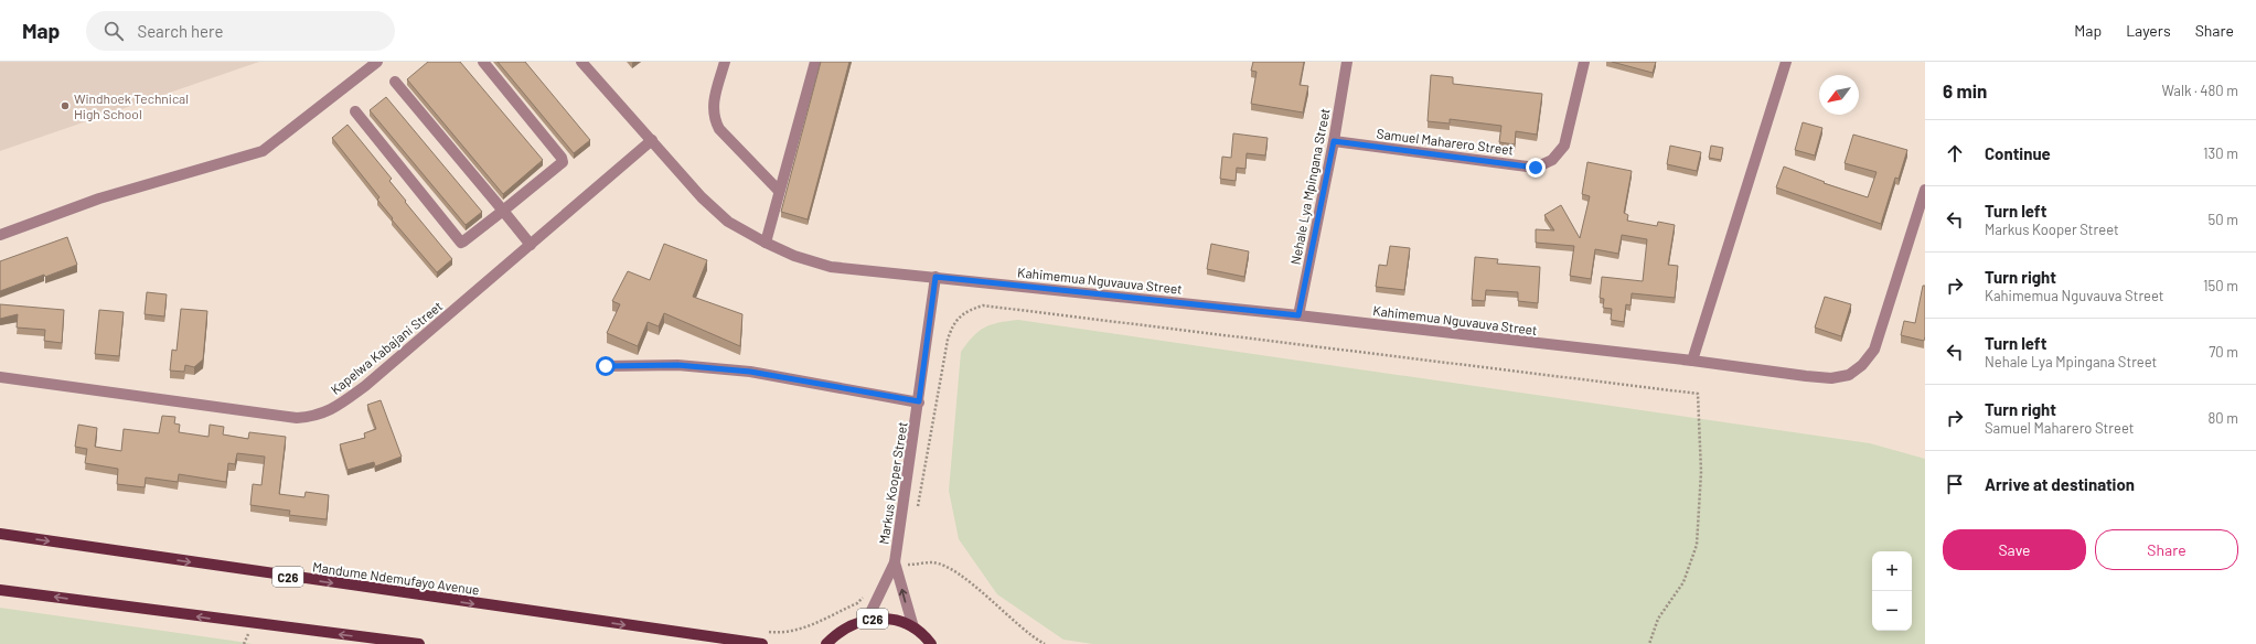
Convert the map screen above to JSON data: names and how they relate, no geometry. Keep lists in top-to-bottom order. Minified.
{"streets":{"main road":["C26","Mandume Ndemufayo Avenue"],"street":["Samuel Maharero Street","Nehale Lya Mpingana Street","Kahimemua Nguvauva Street","Kapelwa Kabajani Street","Markus Kooper Street"]},"crossings":[["Samuel Maharero Street","Nehale Lya Mpingana Street"],["Nehale Lya Mpingana Street","Kahimemua Nguvauva Street"],["Kahimemua Nguvauva Street","Kapelwa Kabajani Street"],["Kahimemua Nguvauva Street","Markus Kooper Street"]],"places":["Windhoek Technical High School"],"north":"bottom left","page":{"header":"Map","search":"Search here","nav":["Map","Layers","Share"],"heading":["6 min","Walk · 480 m"],"list":[["Continue","130 m"],["Turn left","Markus Kooper Street","50 m"],["Turn right","Kahimemua Nguvauva Street","150 m"],["Turn left","Nehale Lya Mpingana Street","70 m"],["Turn right","Samuel Maharero Street","80 m"],"Arrive at destination"],"buttons":["Save","Share"],"map_buttons":["+","−"]}}
